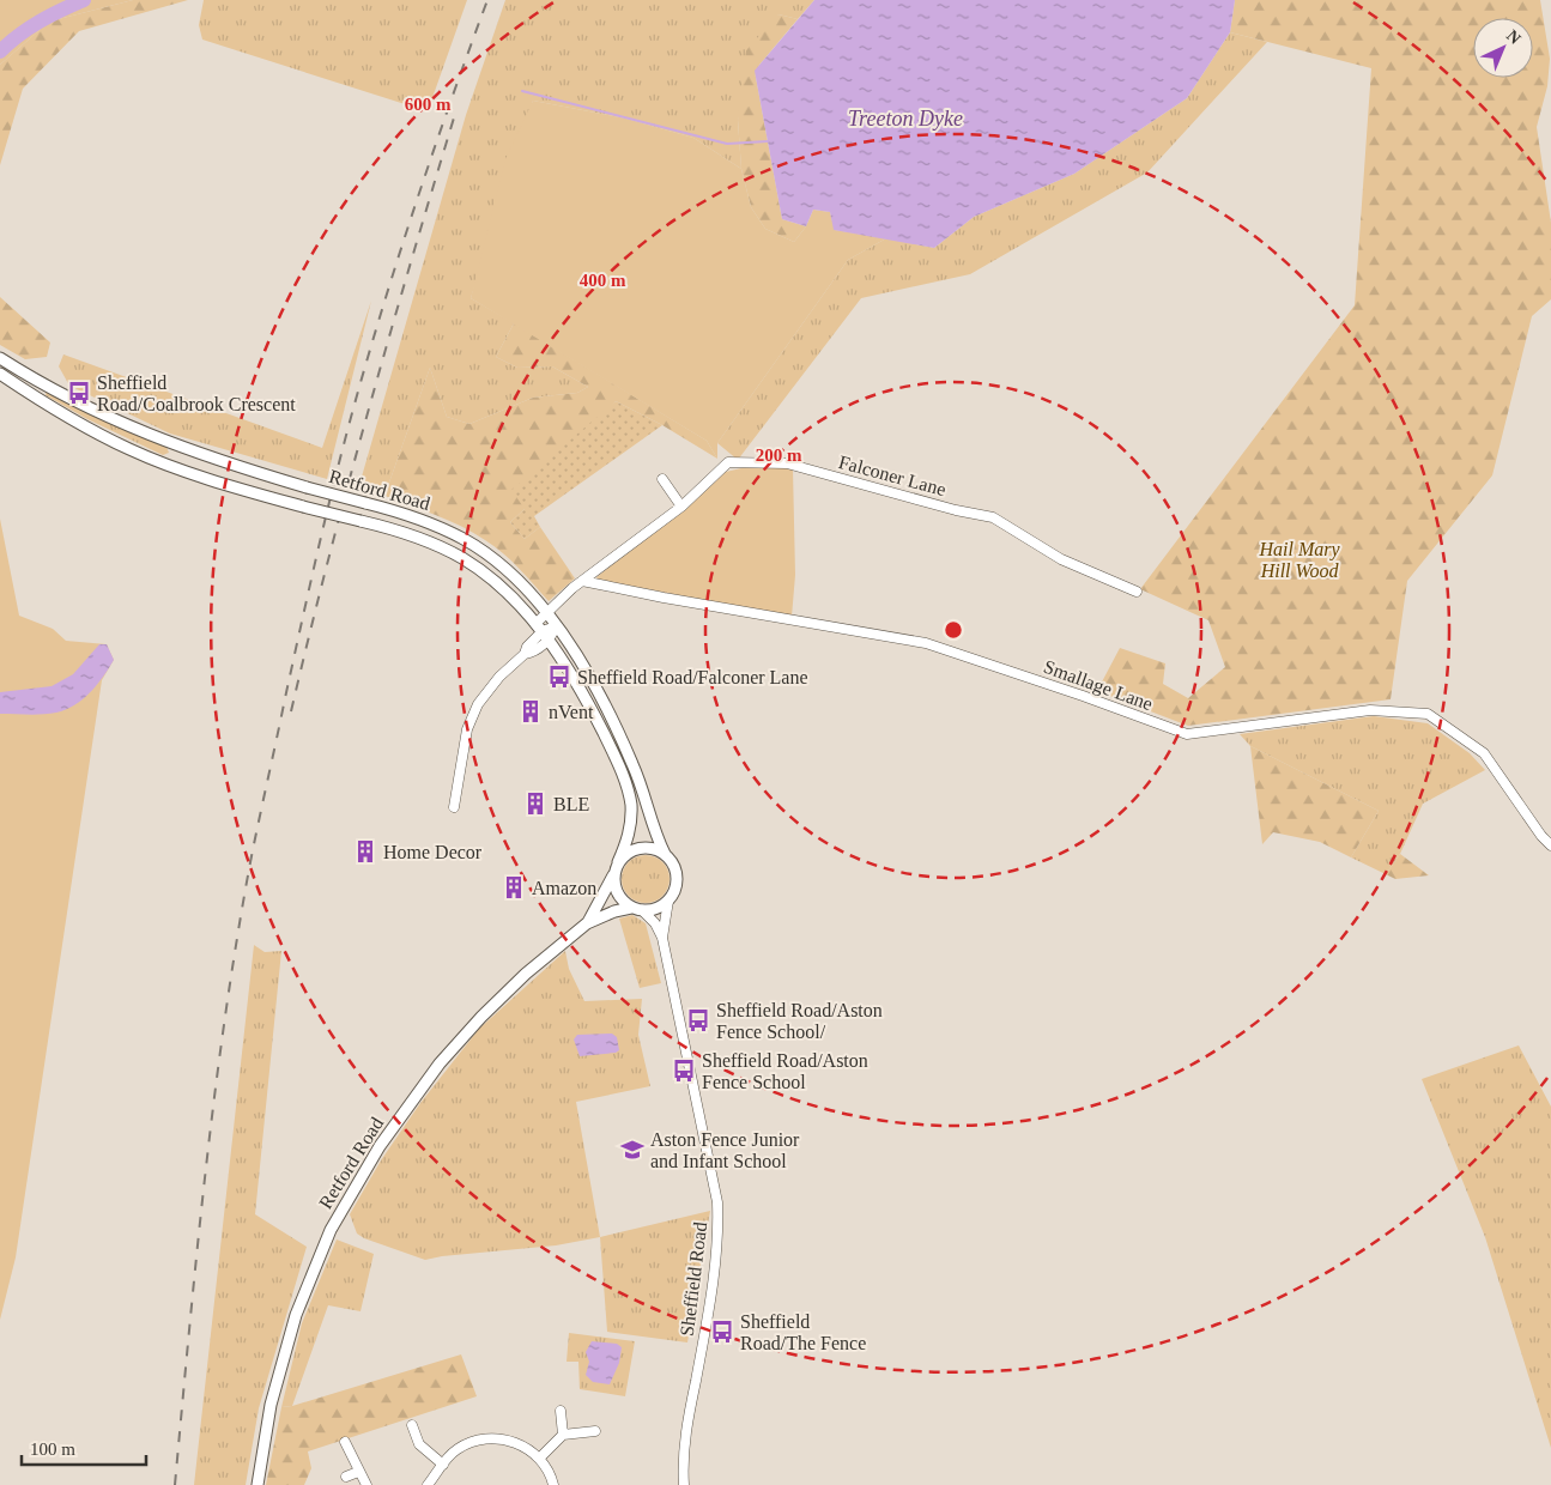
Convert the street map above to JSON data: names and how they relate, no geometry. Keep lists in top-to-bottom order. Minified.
{"streets":{"main road":["Retford Road"],"street":["Falconer Lane","Smallage Lane","Sheffield Road"]},"crossings":[["Falconer Lane","Retford Road"],["Falconer Lane","Smallage Lane"],["Retford Road","Sheffield Road"]],"water":["Treeton Dyke"],"parks":["Hail Mary Hill Wood"],"places":{"bus stop":["Sheffield Road/Coalbrook Crescent","Sheffield Road/Falconer Lane","Sheffield Road/Aston Fence School/","Sheffield Road/Aston Fence School","Sheffield Road/The Fence"],"building":["nVent","BLE","Home Decor","Amazon"],"school or university":["Aston Fence Junior and Infant School"]},"scale_bar":"100 m","north":"top right","rings":["600 m","400 m","200 m"]}
